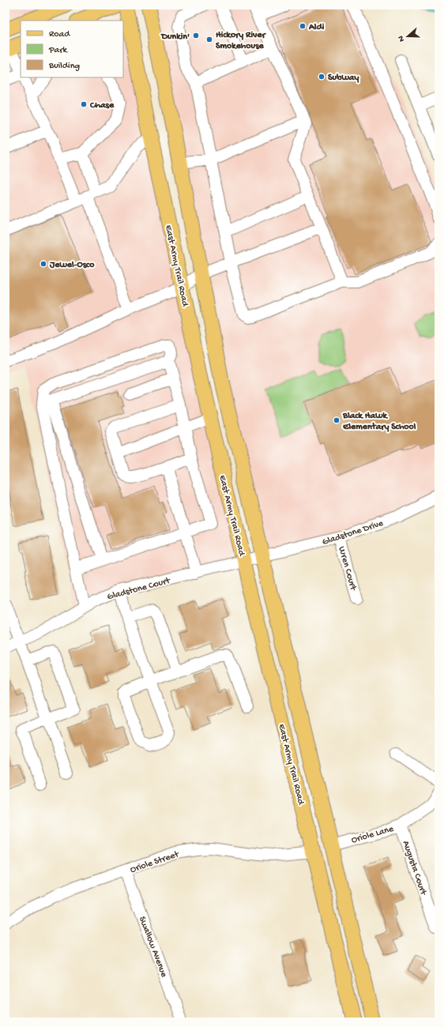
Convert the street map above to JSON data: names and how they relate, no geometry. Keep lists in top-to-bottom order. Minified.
{"streets":{"main road":["East Army Trail Road"],"street":["Gladstone Drive","Wren Court","Gladstone Court","Oriole Lane","Oriole Street","Augusta Court","Swallow Avenue"]},"crossings":[["East Army Trail Road","Gladstone Drive"],["East Army Trail Road","Gladstone Court"],["East Army Trail Road","Oriole Lane"],["East Army Trail Road","Oriole Street"],["Gladstone Drive","Wren Court"],["Gladstone Drive","Gladstone Court"],["Oriole Lane","Augusta Court"],["Oriole Street","Swallow Avenue"]],"places":["Aldi","Dunkin'","Hickory River Smokehouse","Subway","Chase","Jewel-Osco","Black Hawk Elementary School"],"legend":["Road","Park","Building"],"north":"left"}
